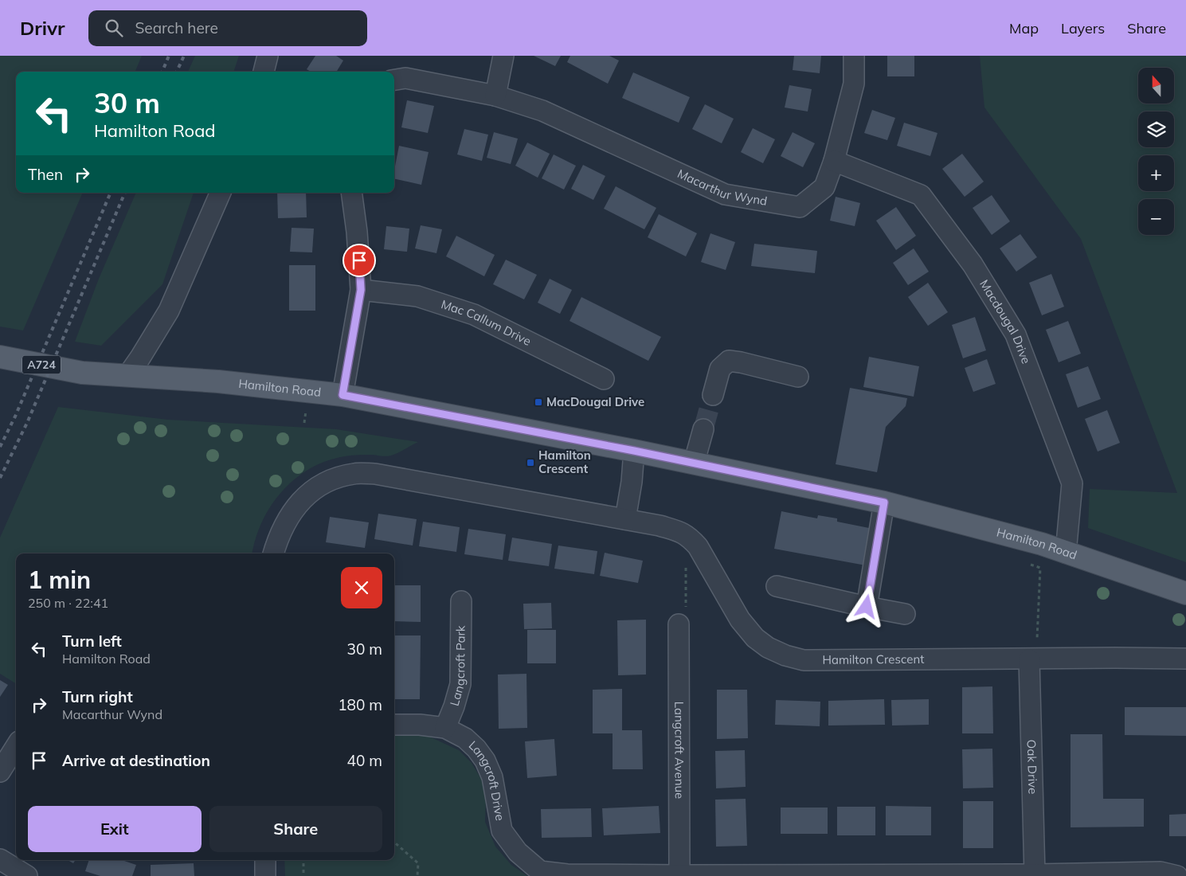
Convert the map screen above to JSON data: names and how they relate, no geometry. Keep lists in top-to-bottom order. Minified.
{"streets":{"main road":["A724","Hamilton Road"],"street":["Macarthur Wynd","Macdougal Drive","Mac Callum Drive","Hamilton Crescent","Langcroft Park","Langcroft Avenue","Oak Drive","Langcroft Drive"]},"crossings":[["Macarthur Wynd","Macdougal Drive"],["Macdougal Drive","Hamilton Road"],["Hamilton Crescent","Oak Drive"],["Langcroft Park","Langcroft Drive"],["Langcroft Avenue","Langcroft Drive"],["Oak Drive","Langcroft Drive"]],"places":{"transit":["MacDougal Drive","Hamilton Crescent"]},"north":"top","page":{"header":"Drivr","search":"Search here","nav":["Map","Layers","Share"],"map_buttons":["+","−"],"turn":["30 m","Hamilton Road"],"then":"Then","heading":["1 min","250 m · 22:41"],"list":[{"name":"Turn left","note":"Hamilton Road","value":"30 m"},{"name":"Turn right","note":"Macarthur Wynd","value":"180 m"},{"name":"Arrive at destination","value":"40 m"}],"buttons":["Exit","Share"]}}
